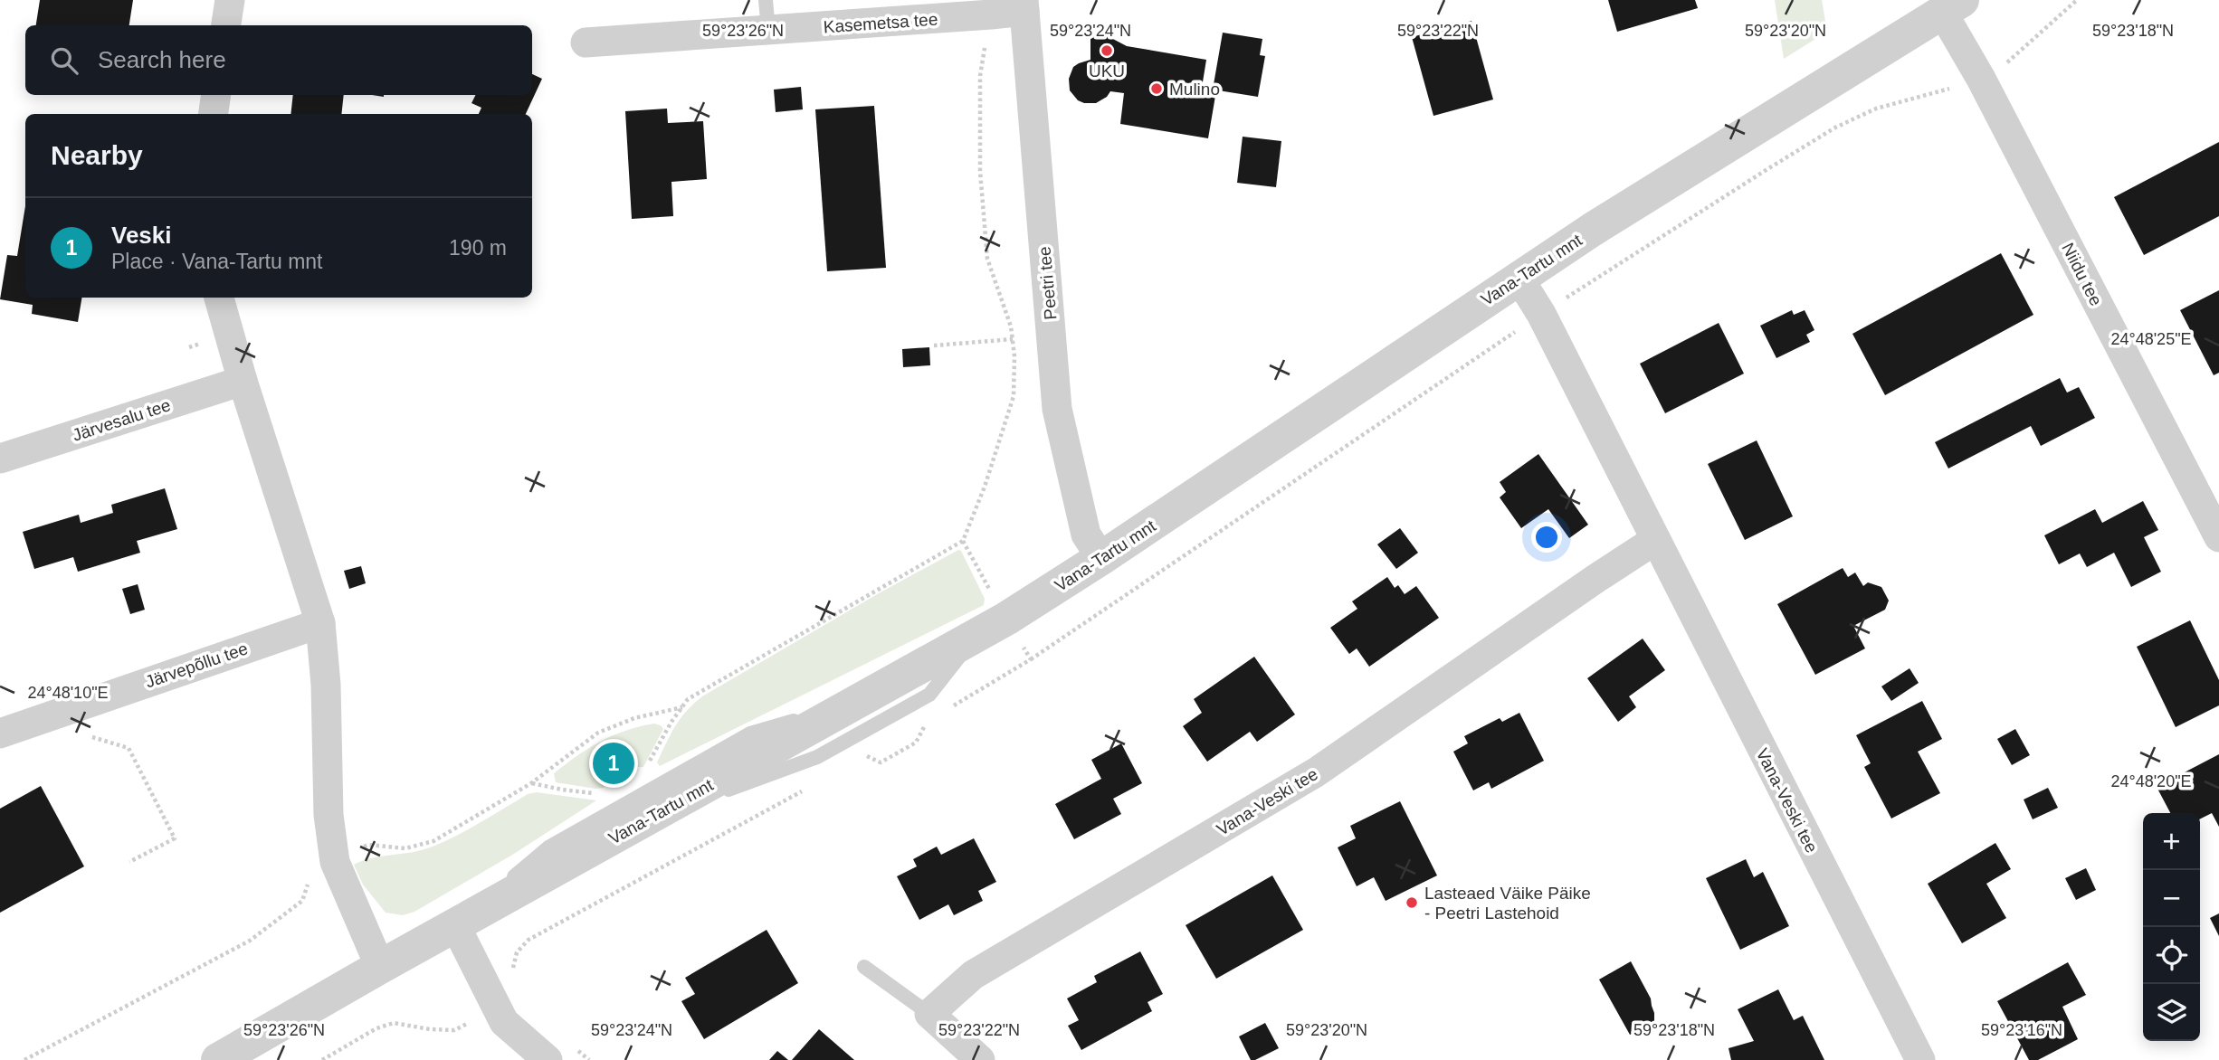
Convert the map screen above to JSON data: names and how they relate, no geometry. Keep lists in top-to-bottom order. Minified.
{"streets":{"street":["Kasemetsa tee","Vana-Tartu mnt","Niidu tee","Peetri tee","Järvesalu tee","Järvepõllu tee","Vana-Veski tee"]},"crossings":[["Kasemetsa tee","Peetri tee"],["Vana-Tartu mnt","Niidu tee"],["Vana-Tartu mnt","Peetri tee"],["Vana-Tartu mnt","Vana-Veski tee"]],"places":["UKU","Mulino","Lasteaed Väike Päike - Peetri Lastehoid"],"page":{"search":"Search here","heading":"Nearby","list":[{"mark":"1","name":"Veski","note":"Place · Vana-Tartu mnt","value":"190 m"}],"pins":"1","map_buttons":["+","−"]},"coordinates":["59°23'26\"N","59°23'24\"N","59°23'22\"N","59°23'20\"N","59°23'18\"N","24°48'25\"E","24°48'10\"E","24°48'20\"E","59°23'16\"N"]}
